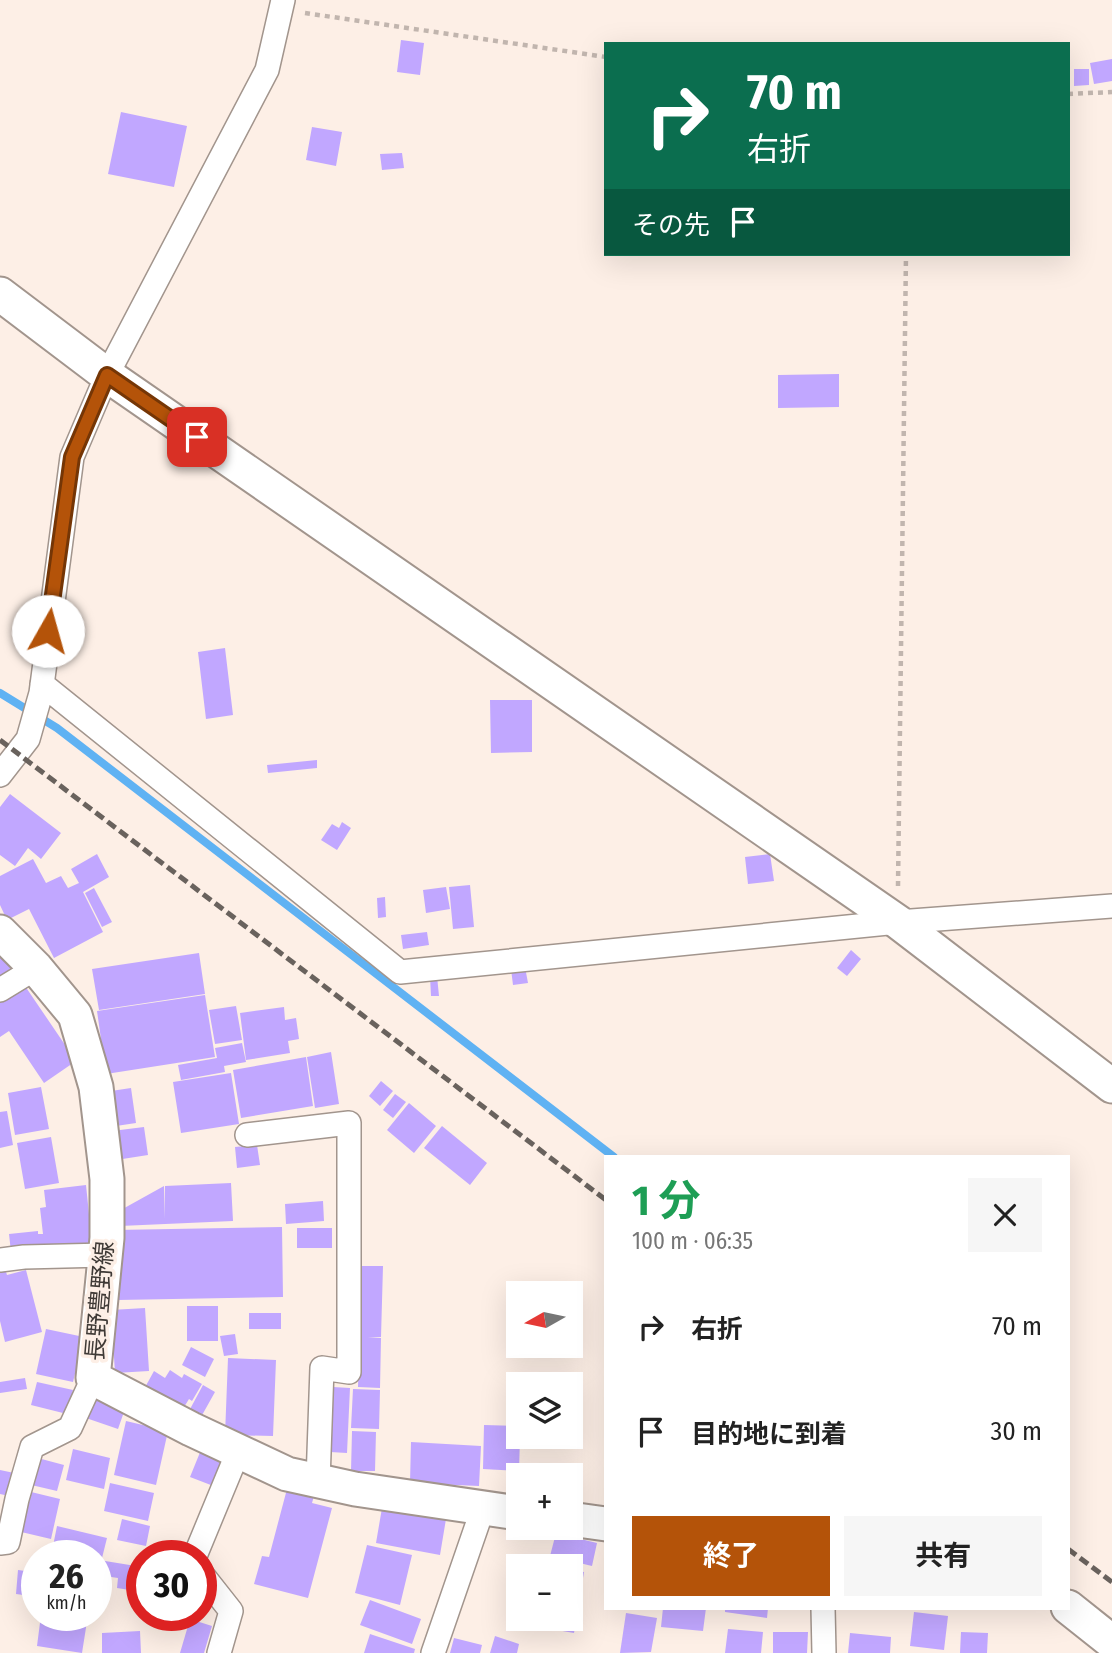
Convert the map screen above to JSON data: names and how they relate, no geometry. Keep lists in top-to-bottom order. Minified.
{"streets":{"street":["長野豊野線"]},"north":"left","page":{"turn":["70 m","右折"],"then":"その先","heading":["1 分","100 m · 06:35"],"list":[{"name":"右折","value":"70 m"},{"name":"目的地に到着","value":"30 m"}],"map_buttons":["+","−"],"buttons":["終了","共有"],"speed":"26 km/h","limit":"30"}}
